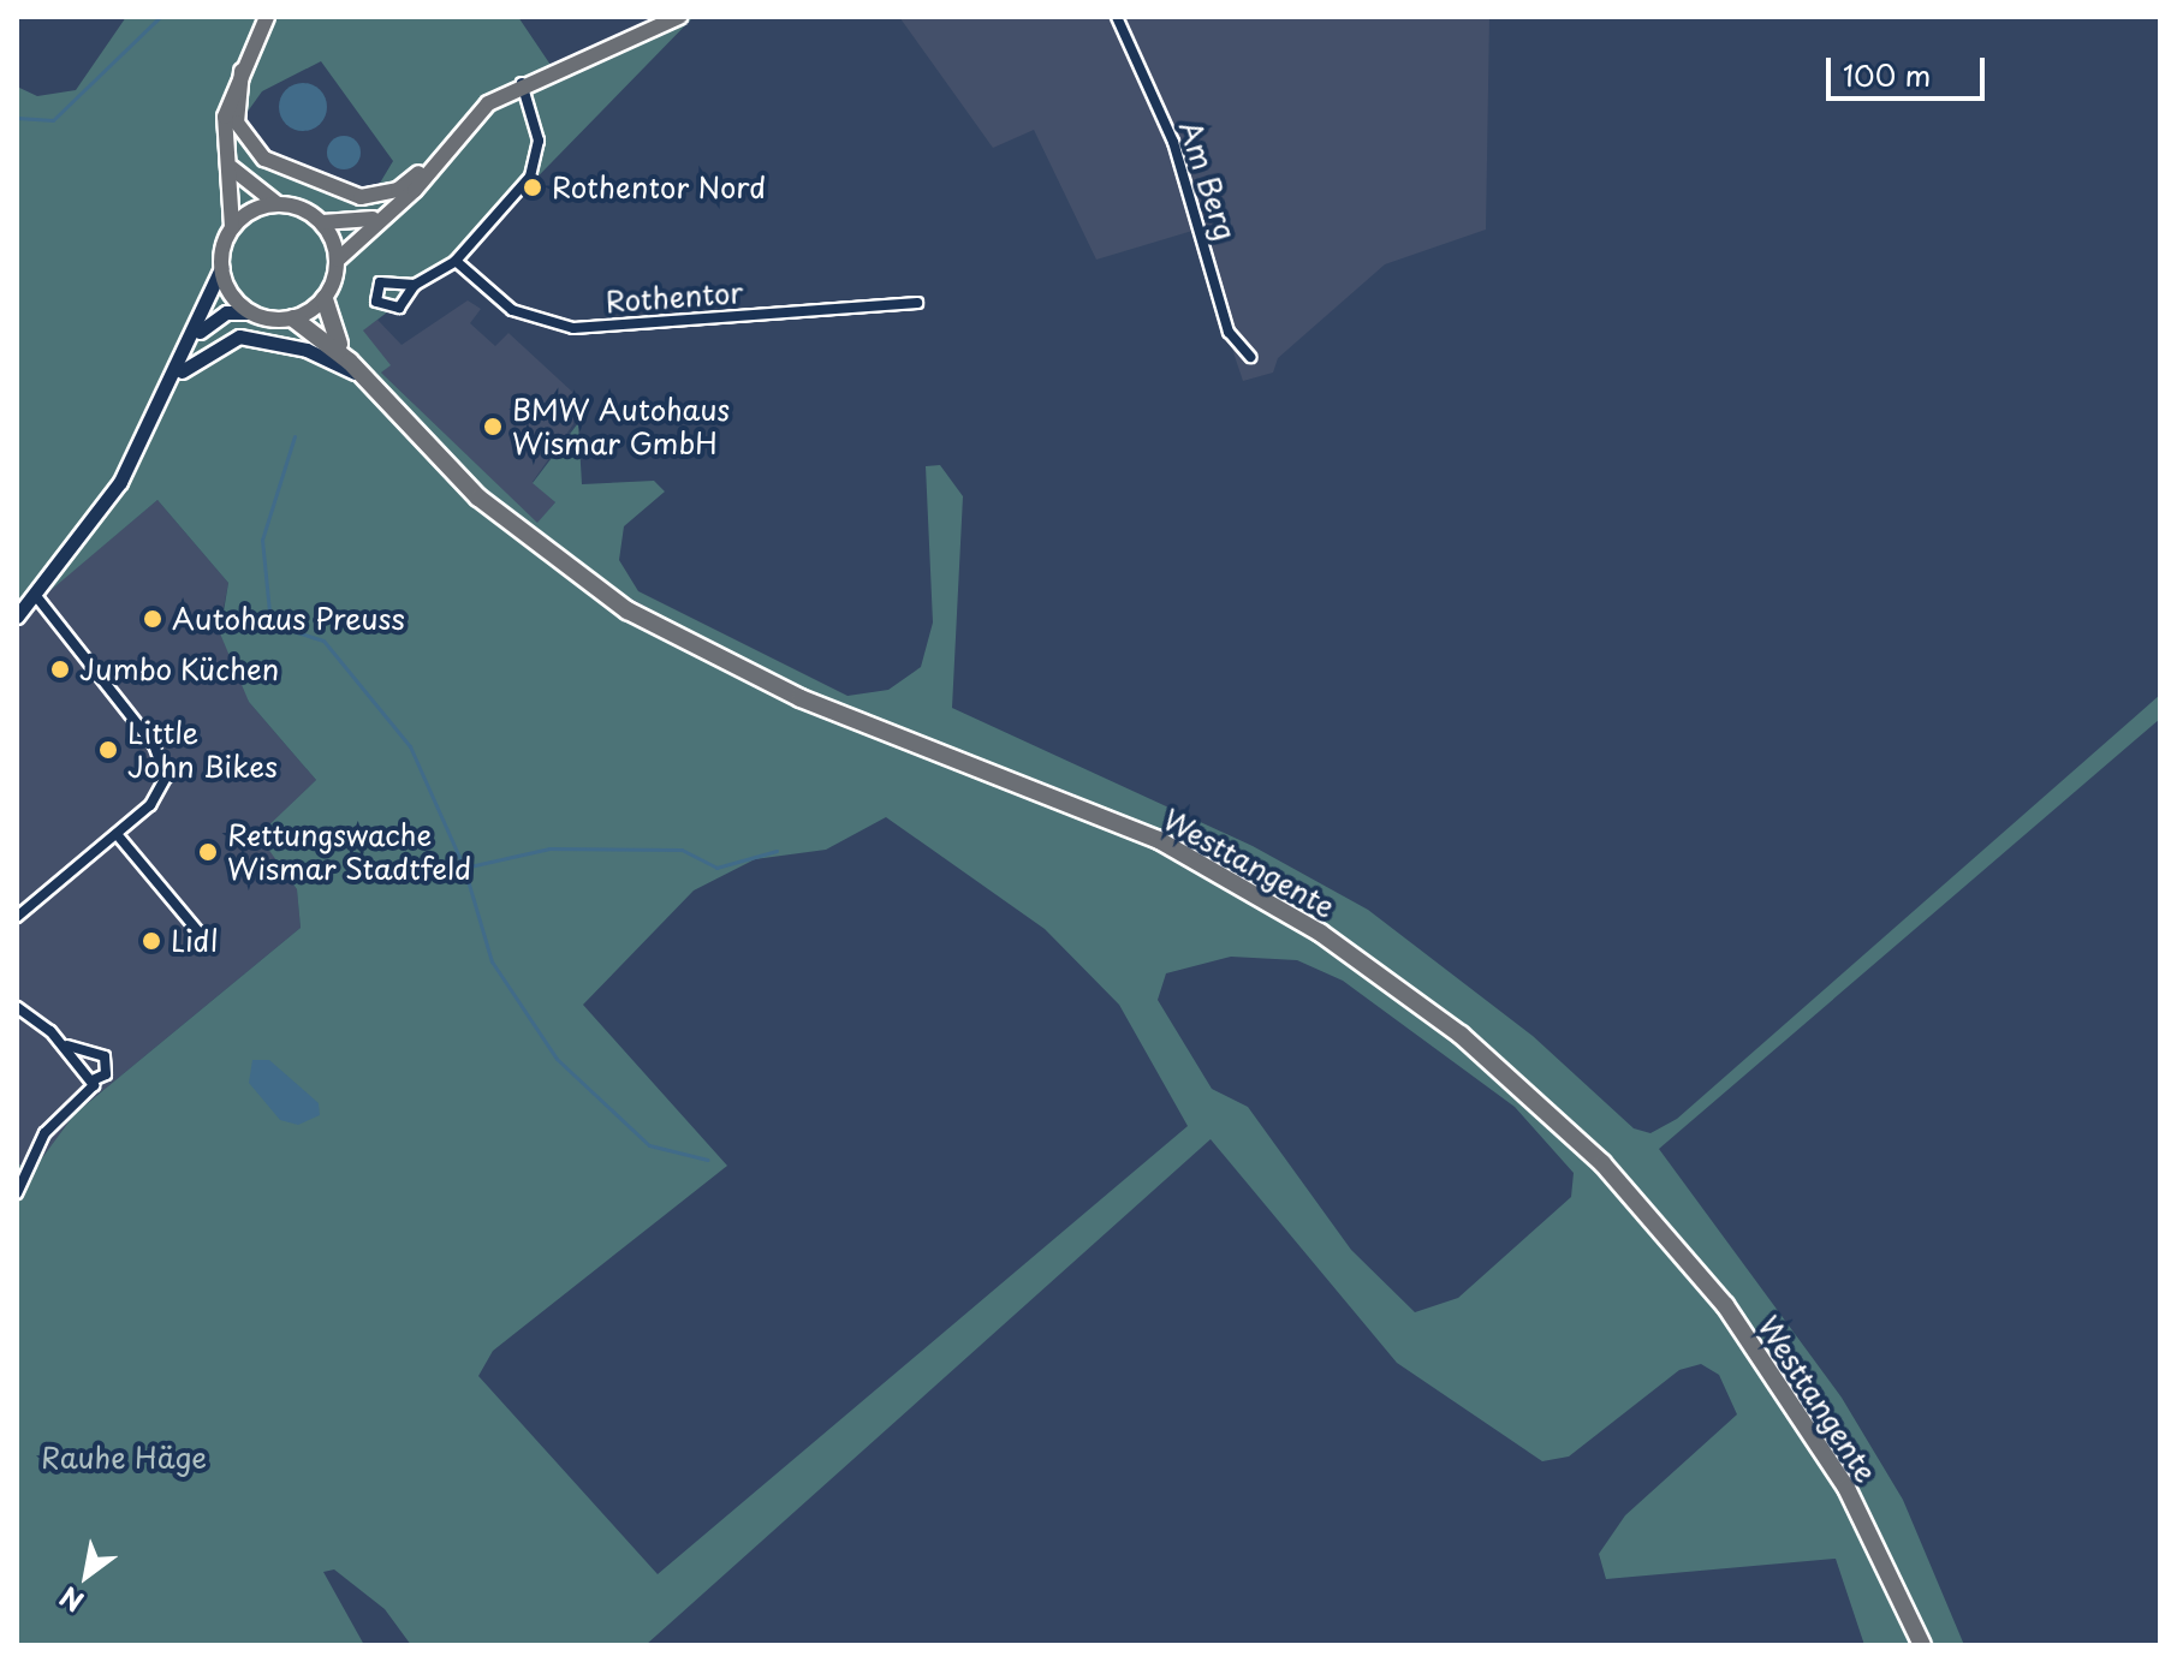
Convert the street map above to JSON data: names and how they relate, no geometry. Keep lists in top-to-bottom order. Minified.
{"streets":{"highway":["Westtangente"],"street":["Am Berg","Rothentor"]},"parks":["Rauhe Häge"],"places":["Rothentor Nord","BMW Autohaus Wismar GmbH","Autohaus Preuss","Jumbo Küchen","Little John Bikes","Rettungswache Wismar Stadtfeld","Lidl"],"scale_bar":"100 m","north":"bottom left"}
